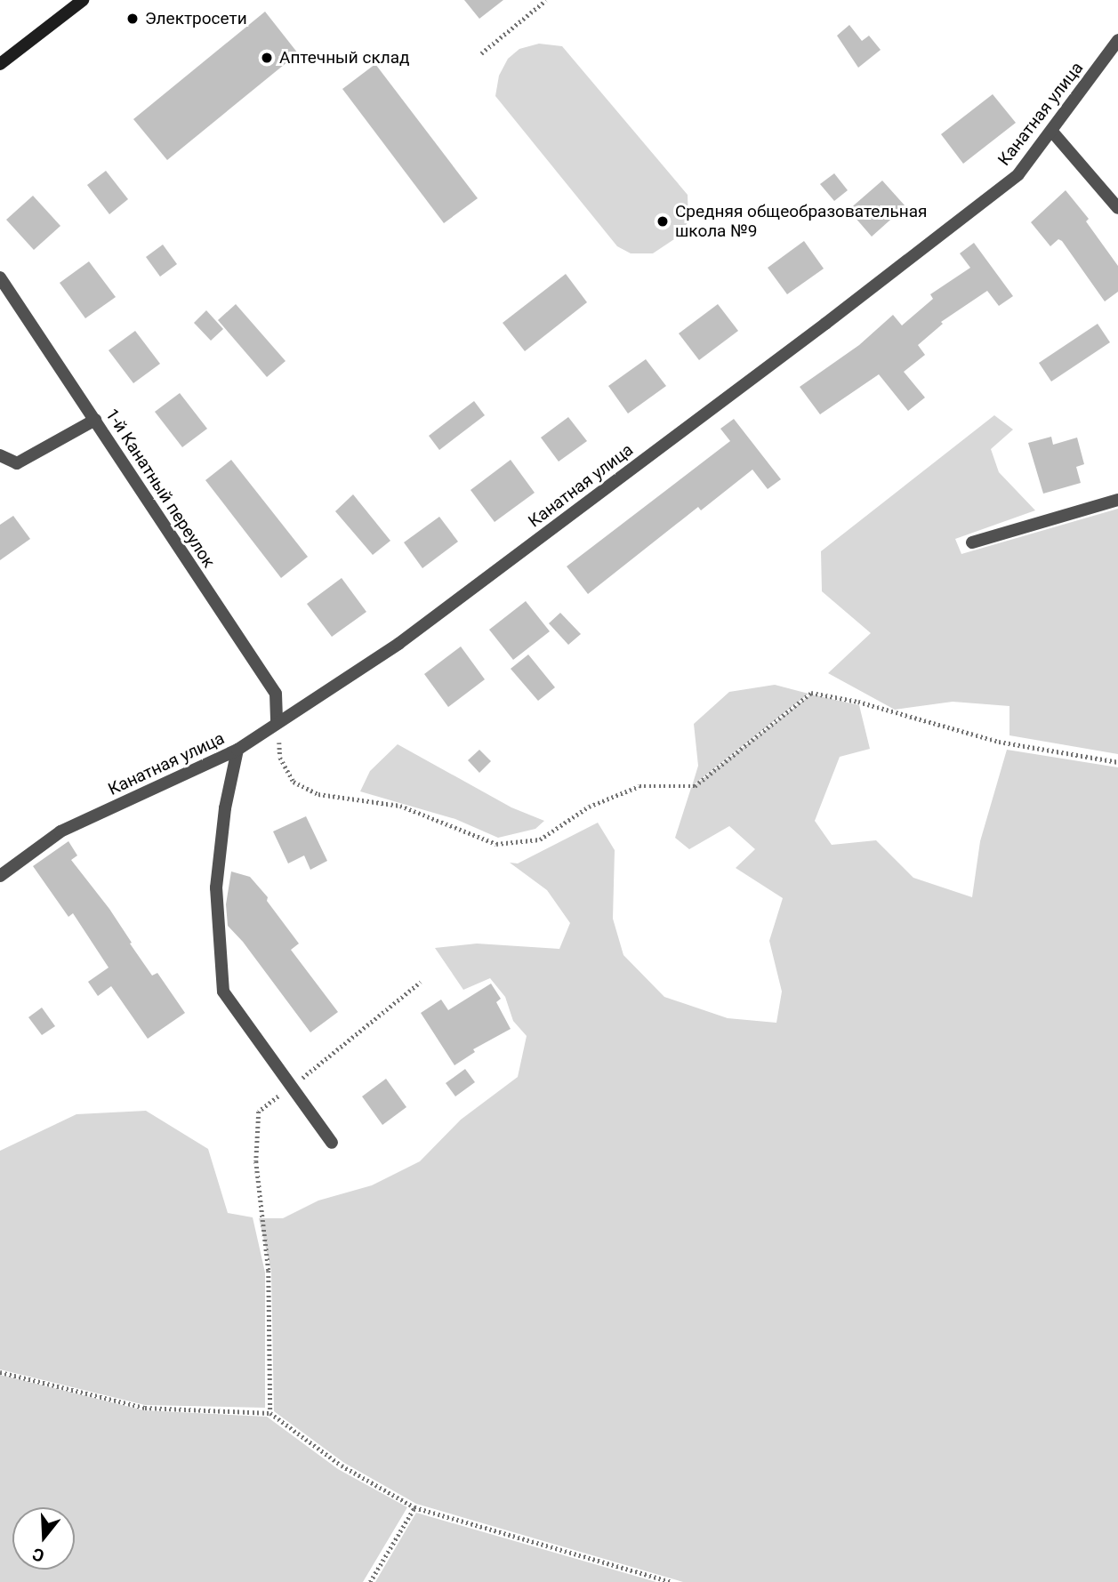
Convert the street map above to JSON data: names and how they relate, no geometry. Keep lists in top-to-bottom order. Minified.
{"streets":{"street":["Канатная улица","1-й Канатный переулок"]},"crossings":[["Канатная улица","1-й Канатный переулок"]],"places":["Электросети","Аптечный склад","Средняя общеобразовательная школа №9"],"north":"bottom"}
